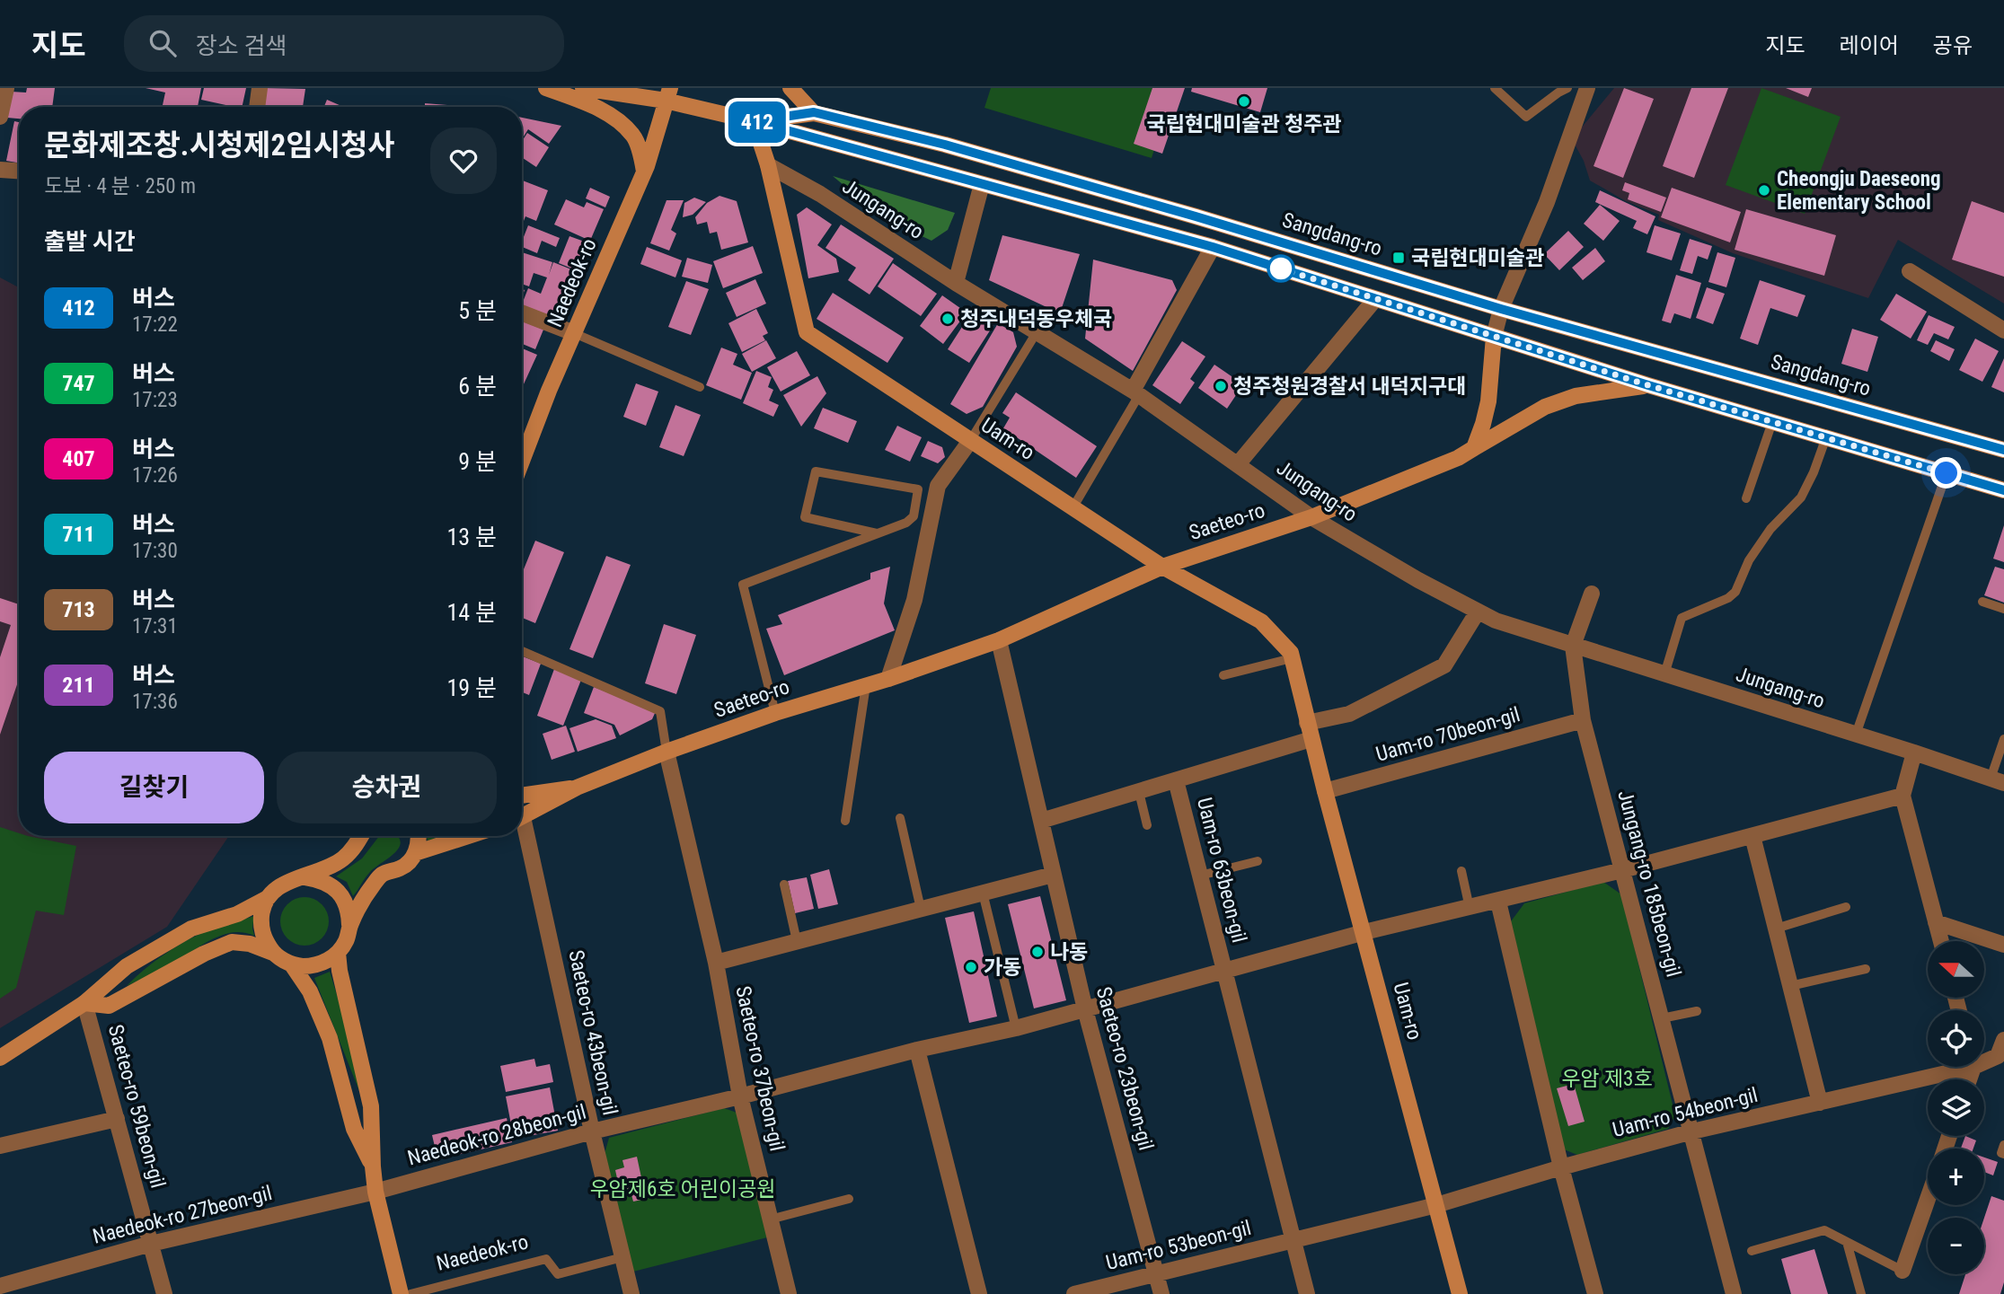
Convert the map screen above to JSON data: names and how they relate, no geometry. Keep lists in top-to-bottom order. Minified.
{"streets":{"street":["Jungang-ro","Sangdang-ro","Naedeok-ro","Uam-ro","Saeteo-ro","Uam-ro 70beon-gil","Uam-ro 63beon-gil","Jungang-ro 185beon-gil","Saeteo-ro 43beon-gil","Saeteo-ro 37beon-gil","Saeteo-ro 23beon-gil","Saeteo-ro 59beon-gil","Uam-ro 54beon-gil","Naedeok-ro 28beon-gil","Naedeok-ro 27beon-gil","Uam-ro 53beon-gil"]},"crossings":[["Jungang-ro","Uam-ro"],["Jungang-ro","Saeteo-ro"],["Jungang-ro","Jungang-ro 185beon-gil"],["Sangdang-ro","Naedeok-ro"],["Sangdang-ro","Uam-ro"],["Sangdang-ro","Saeteo-ro"],["Naedeok-ro","Saeteo-ro 43beon-gil"],["Uam-ro","Saeteo-ro"],["Uam-ro","Uam-ro 70beon-gil"],["Uam-ro","Uam-ro 63beon-gil"],["Uam-ro","Uam-ro 54beon-gil"],["Uam-ro","Uam-ro 53beon-gil"],["Saeteo-ro","Saeteo-ro 37beon-gil"],["Saeteo-ro","Saeteo-ro 23beon-gil"],["Uam-ro 70beon-gil","Jungang-ro 185beon-gil"],["Uam-ro 63beon-gil","Jungang-ro 185beon-gil"],["Uam-ro 63beon-gil","Saeteo-ro 37beon-gil"],["Uam-ro 63beon-gil","Saeteo-ro 23beon-gil"],["Uam-ro 63beon-gil","Naedeok-ro 28beon-gil"],["Uam-ro 63beon-gil","Uam-ro 53beon-gil"],["Jungang-ro 185beon-gil","Uam-ro 54beon-gil"],["Saeteo-ro 43beon-gil","Naedeok-ro 28beon-gil"],["Saeteo-ro 37beon-gil","Naedeok-ro 28beon-gil"],["Saeteo-ro 23beon-gil","Uam-ro 53beon-gil"],["Saeteo-ro 59beon-gil","Naedeok-ro 27beon-gil"],["Uam-ro 54beon-gil","Uam-ro 53beon-gil"],["Naedeok-ro 28beon-gil","Naedeok-ro 27beon-gil"]],"parks":["우암 제3호","우암제6호 어린이공원"],"places":{"other":["국립현대미술관 청주관","Cheongju Daeseong Elementary School","청주내덕동우체국","청주청원경찰서 내덕지구대","나동","가동"],"transit":["국립현대미술관"]},"lines":["bus line 412"],"north":"left","page":{"header":"지도","search":"장소 검색","nav":["지도","레이어","공유"],"on_map":"412","heading":[["문화제조창.시청제2임시청사","도보 · 4 분 · 250 m"],"출발 시간"],"list":[{"mark":"412","name":"버스","note":"17:22","value":"5 분"},{"mark":"747","name":"버스","note":"17:23","value":"6 분"},{"mark":"407","name":"버스","note":"17:26","value":"9 분"},{"mark":"711","name":"버스","note":"17:30","value":"13 분"},{"mark":"713","name":"버스","note":"17:31","value":"14 분"},{"mark":"211","name":"버스","note":"17:36","value":"19 분"}],"buttons":["길찾기","승차권"],"map_buttons":["+","−"]}}
